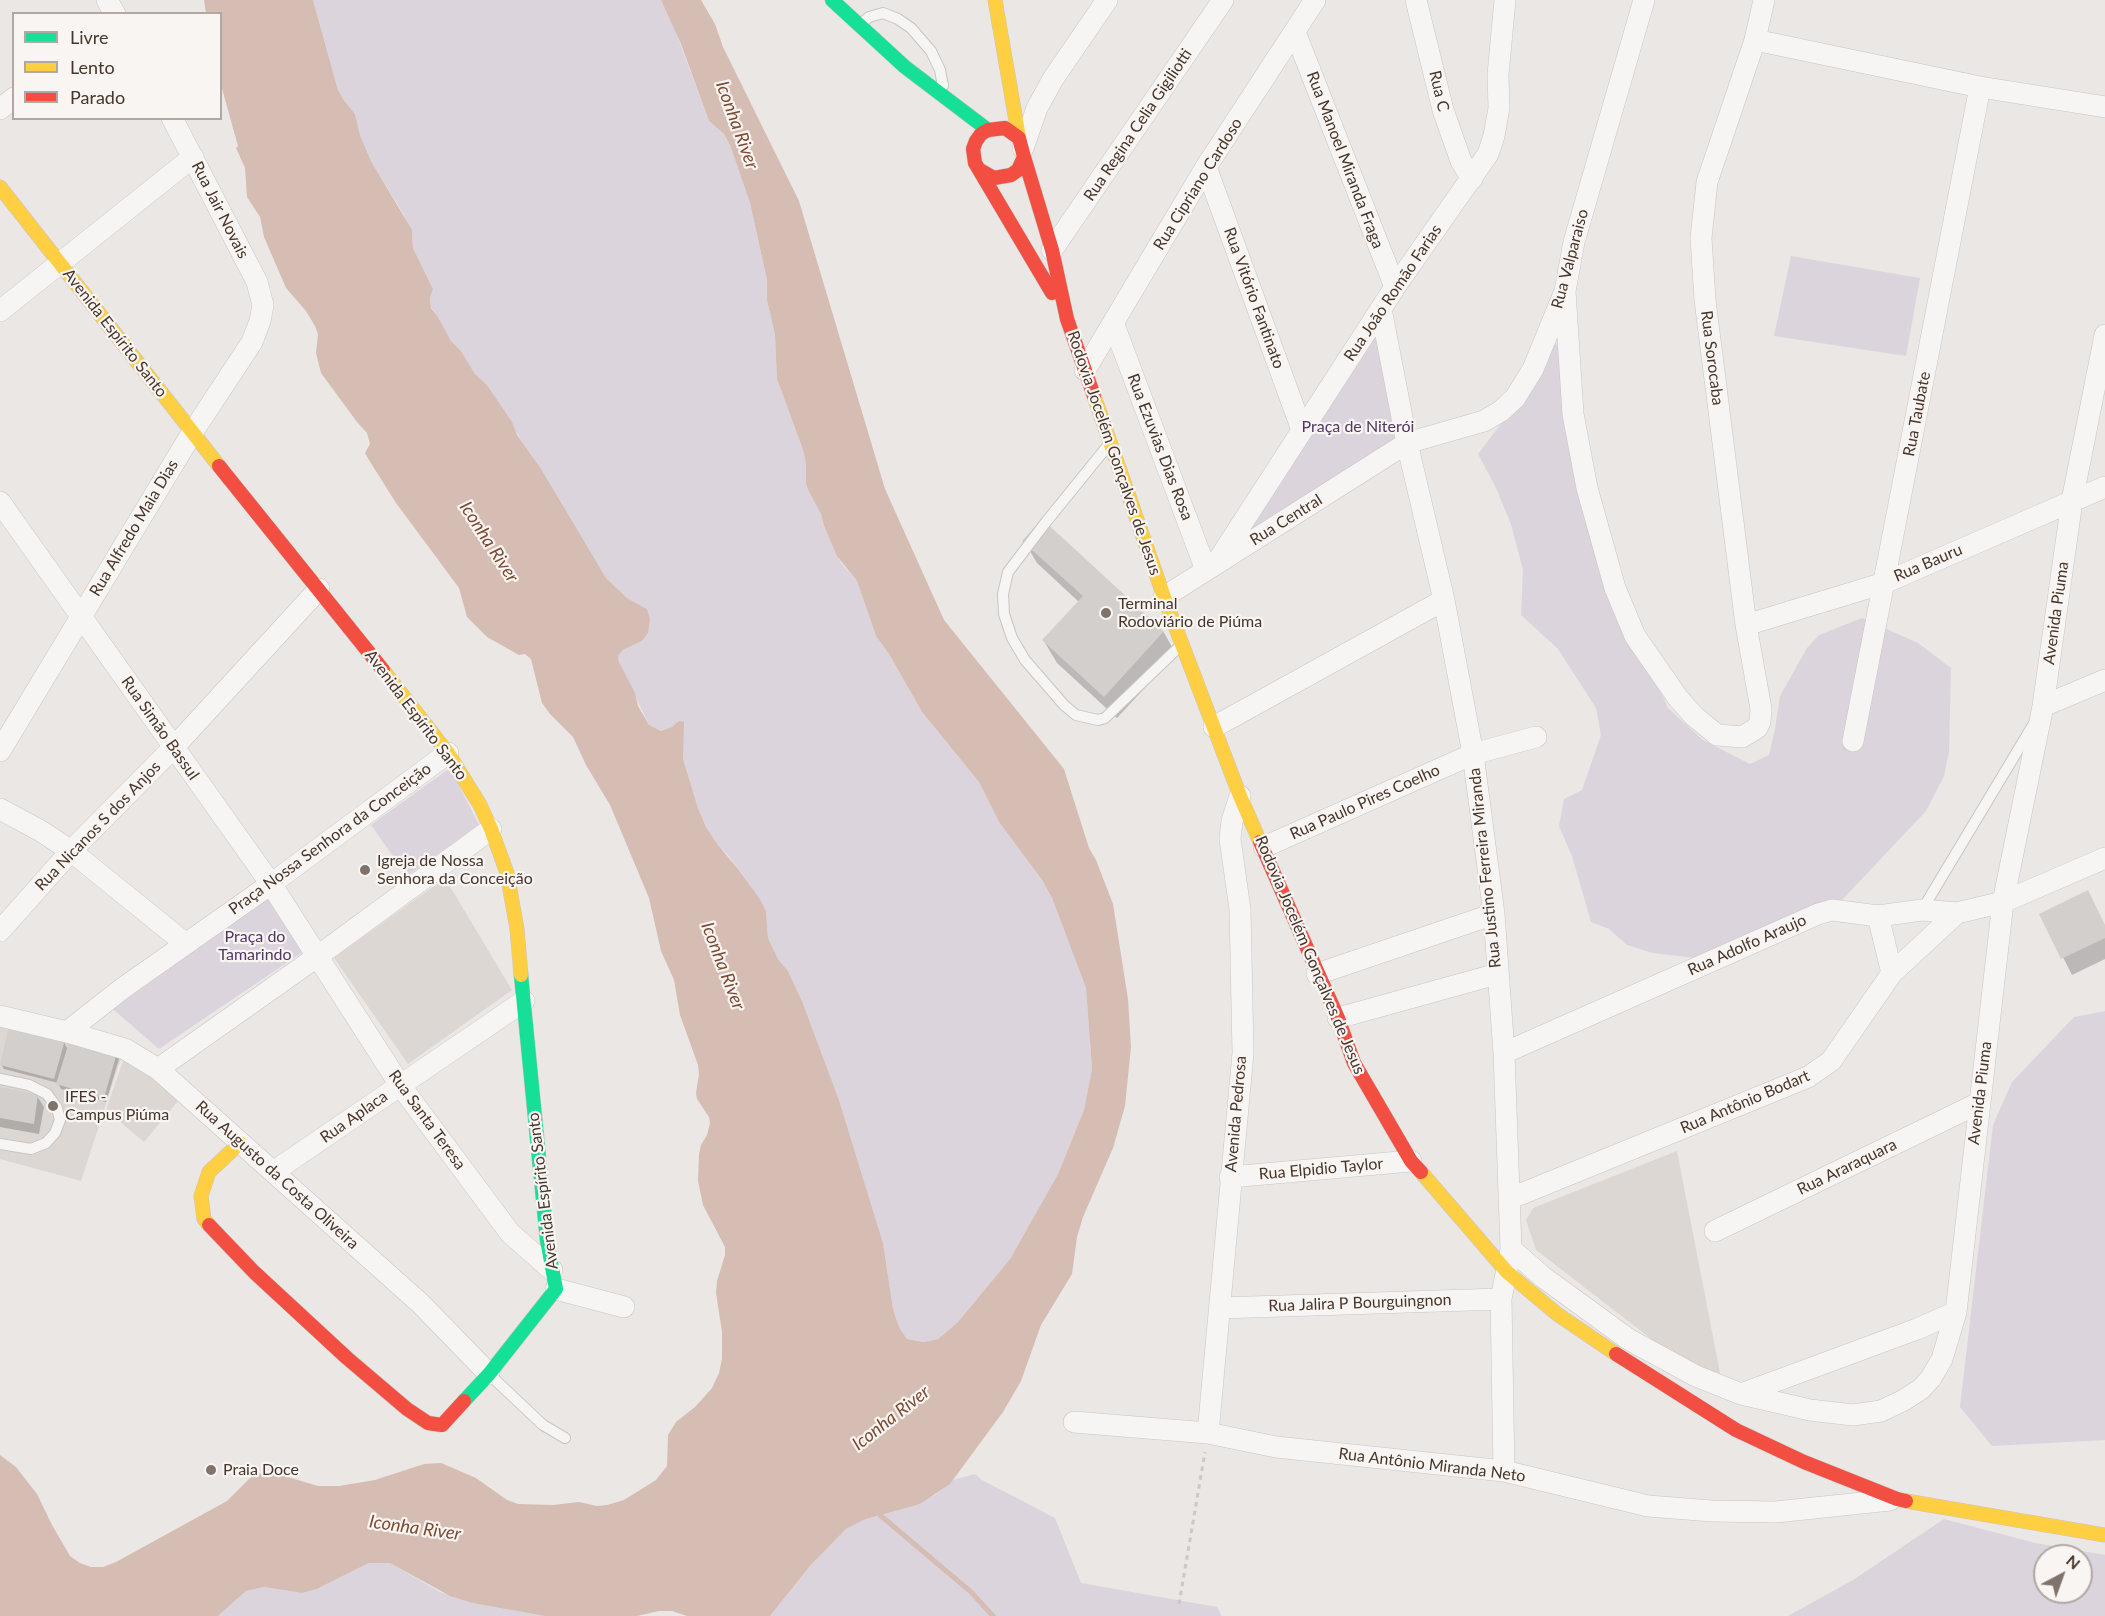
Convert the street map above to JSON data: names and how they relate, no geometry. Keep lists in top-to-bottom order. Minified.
{"streets":{"main road":["Avenida Espírito Santo","Rodovia Jocelém Gonçalves de Jesus"],"street":["Rua C","Rua Regina Celia Gigiliotti","Rua Manoel Miranda Fraga","Rua Cipriano Cardoso","Rua Jair Novais","Rua Valparaiso","Rua João Romão Farias","Rua Vitório Fantinato","Rua Sorocaba","Rua Taubate","Rua Ezuvias Dias Rosa","Rua Central","Rua Alfredo Maia Dias","Rua Bauru","Avenida Piuma","Rua Simão Bassul","Rua Paulo Pires Coelho","Rua Nicanos S dos Anjos","Praça Nossa Senhora da Conceição","Rua Justino Ferreira Miranda","Rua Adolfo Araujo","Rua Antônio Bodart","Avenida Pedrosa","Rua Aplaca","Rua Santa Teresa","Rua Araraquara","Rua Elpidio Taylor","Rua Augusto da Costa Oliveira","Rua Jalira P Bourguingnon","Rua Antônio Miranda Neto"]},"crossings":[["Rua C","Rua João Romão Farias"],["Rua Regina Celia Gigiliotti","Rodovia Jocelém Gonçalves de Jesus"],["Rua Manoel Miranda Fraga","Rua Cipriano Cardoso"],["Rua Manoel Miranda Fraga","Rua João Romão Farias"],["Rua Cipriano Cardoso","Rua Vitório Fantinato"],["Rua Cipriano Cardoso","Rua Ezuvias Dias Rosa"],["Rua Cipriano Cardoso","Rodovia Jocelém Gonçalves de Jesus"],["Rua Jair Novais","Rua Alfredo Maia Dias"],["Rua Valparaiso","Rua Sorocaba"],["Rua Valparaiso","Rua Central"],["Rua Valparaiso","Rua Justino Ferreira Miranda"],["Rua João Romão Farias","Rua Vitório Fantinato"],["Rua João Romão Farias","Rua Ezuvias Dias Rosa"],["Rua João Romão Farias","Rua Central"],["Rua João Romão Farias","Rua Justino Ferreira Miranda"],["Avenida Espírito Santo","Rua Alfredo Maia Dias"],["Avenida Espírito Santo","Rua Nicanos S dos Anjos"],["Avenida Espírito Santo","Praça Nossa Senhora da Conceição"],["Avenida Espírito Santo","Rua Aplaca"],["Avenida Espírito Santo","Rua Santa Teresa"],["Avenida Espírito Santo","Rua Augusto da Costa Oliveira"],["Rua Sorocaba","Rua Bauru"],["Rua Taubate","Rua Bauru"],["Rua Ezuvias Dias Rosa","Rua Central"],["Rodovia Jocelém Gonçalves de Jesus","Rua Central"],["Rodovia Jocelém Gonçalves de Jesus","Rua Paulo Pires Coelho"],["Rodovia Jocelém Gonçalves de Jesus","Rua Justino Ferreira Miranda"],["Rodovia Jocelém Gonçalves de Jesus","Avenida Pedrosa"],["Rodovia Jocelém Gonçalves de Jesus","Rua Elpidio Taylor"],["Rodovia Jocelém Gonçalves de Jesus","Rua Antônio Miranda Neto"],["Rua Central","Rua Justino Ferreira Miranda"],["Rua Alfredo Maia Dias","Rua Simão Bassul"],["Rua Bauru","Avenida Piuma"],["Avenida Piuma","Rua Justino Ferreira Miranda"],["Avenida Piuma","Rua Adolfo Araujo"],["Avenida Piuma","Rua Araraquara"],["Rua Simão Bassul","Rua Nicanos S dos Anjos"],["Rua Simão Bassul","Praça Nossa Senhora da Conceição"],["Rua Simão Bassul","Rua Santa Teresa"],["Rua Paulo Pires Coelho","Rua Justino Ferreira Miranda"],["Praça Nossa Senhora da Conceição","Rua Augusto da Costa Oliveira"],["Rua Justino Ferreira Miranda","Rua Adolfo Araujo"],["Rua Justino Ferreira Miranda","Rua Antônio Bodart"],["Rua Justino Ferreira Miranda","Rua Jalira P Bourguingnon"],["Rua Justino Ferreira Miranda","Rua Antônio Miranda Neto"],["Rua Adolfo Araujo","Rua Antônio Bodart"],["Avenida Pedrosa","Rua Elpidio Taylor"],["Avenida Pedrosa","Rua Jalira P Bourguingnon"],["Avenida Pedrosa","Rua Antônio Miranda Neto"],["Rua Aplaca","Rua Santa Teresa"],["Rua Aplaca","Rua Augusto da Costa Oliveira"]],"water":["Iconha River"],"parks":["Praça de Niterói","Praça do Tamarindo"],"places":["Terminal Rodoviário de Piúma","Igreja de Nossa Senhora da Conceição","IFES - Campus Piúma","Praia Doce"],"legend":["Livre","Lento","Parado"],"north":"top right"}
